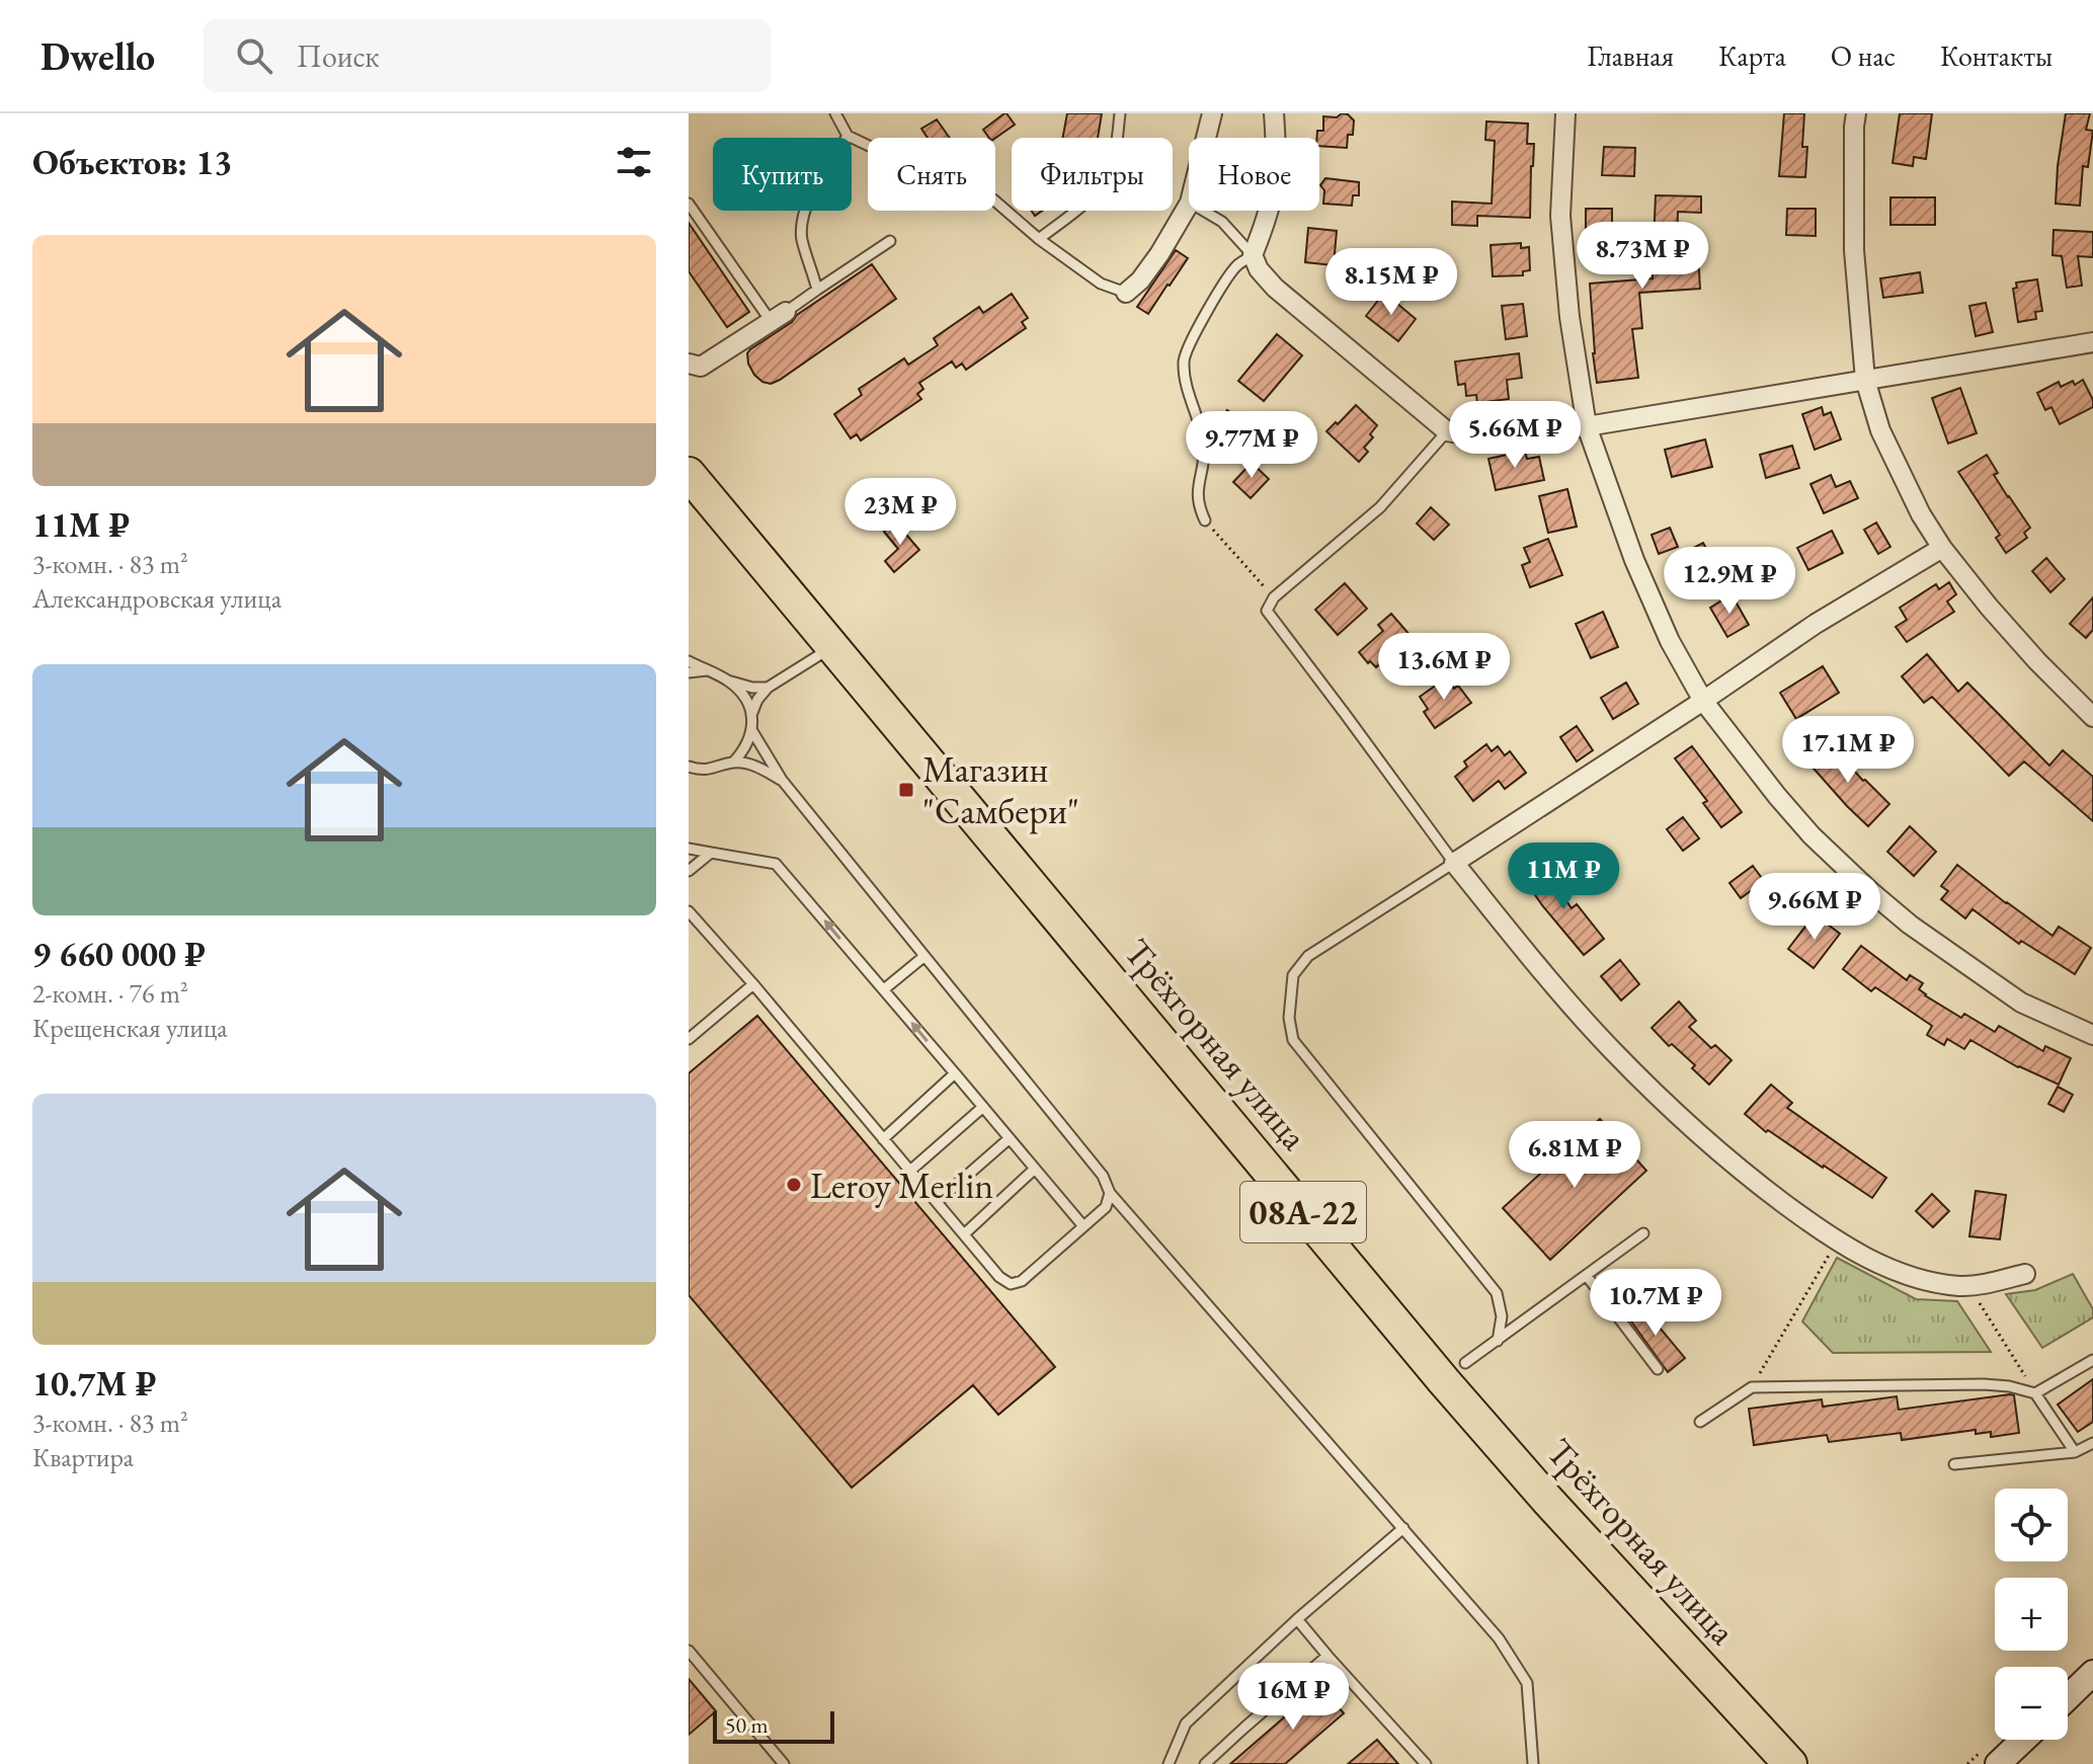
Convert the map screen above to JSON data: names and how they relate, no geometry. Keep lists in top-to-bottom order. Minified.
{"streets":{"highway":["Трёхгорная улица","08А-22"]},"places":{"transit":["Магазин \"Самбери\""],"other":["Leroy Merlin"]},"scale_bar":"50 m","page":{"header":"Dwello","search":"Поиск","nav":["Главная","Карта","О нас","Контакты"],"heading":"Объектов: 13","chip":["Купить","Снять","Фильтры","Новое"],"list":[{"name":"11M ₽","note":"3-комн. · 83 m² · Александровская улица"},{"name":"9 660 000 ₽","note":"2-комн. · 76 m² · Крещенская улица"},{"name":"10.7M ₽","note":"3-комн. · 83 m² · Квартира"}],"price":["8.73M ₽","8.15M ₽","5.66M ₽","9.77M ₽","23M ₽","12.9M ₽","13.6M ₽","17.1M ₽","11M ₽","9.66M ₽","6.81M ₽","10.7M ₽","16M ₽"],"map_buttons":["+","−"],"scale":"50 m"}}
